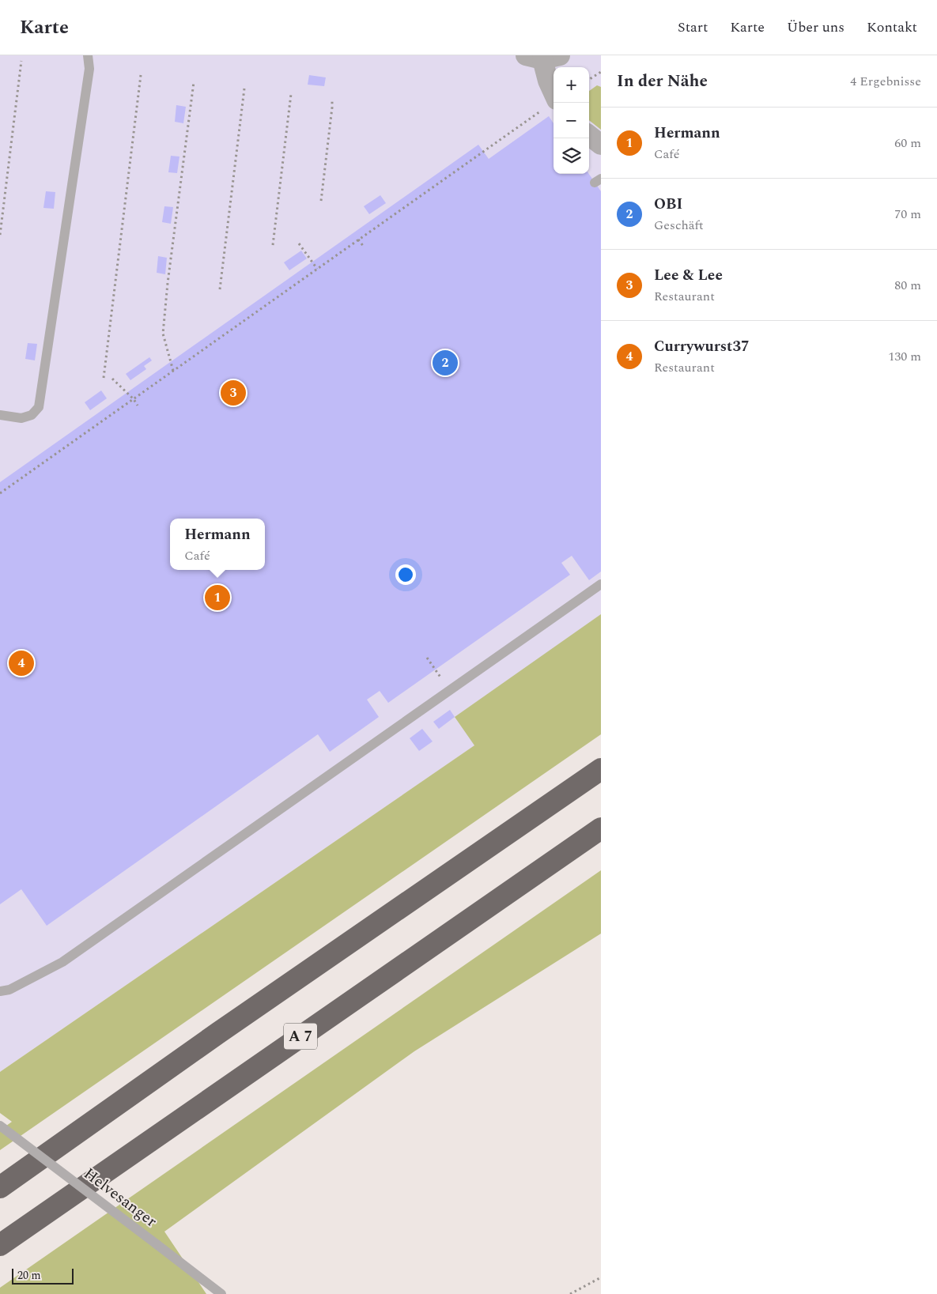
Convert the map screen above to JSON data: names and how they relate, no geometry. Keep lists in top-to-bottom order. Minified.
{"streets":{"highway":["A 7"],"lane":["Helvesanger"]},"scale_bar":"20 m","page":{"header":"Karte","nav":["Start","Karte","Über uns","Kontakt"],"heading":["In der Nähe","4 Ergebnisse"],"map_buttons":["+","−"],"list":[{"mark":"1","name":"Hermann","note":"Café","value":"60 m"},{"mark":"2","name":"OBI","note":"Geschäft","value":"70 m"},{"mark":"3","name":"Lee & Lee","note":"Restaurant","value":"80 m"},{"mark":"4","name":"Currywurst37","note":"Restaurant","value":"130 m"}],"pins":["2","3","1","4"],"popup":["Hermann","Café"],"scale":"20 m"}}
